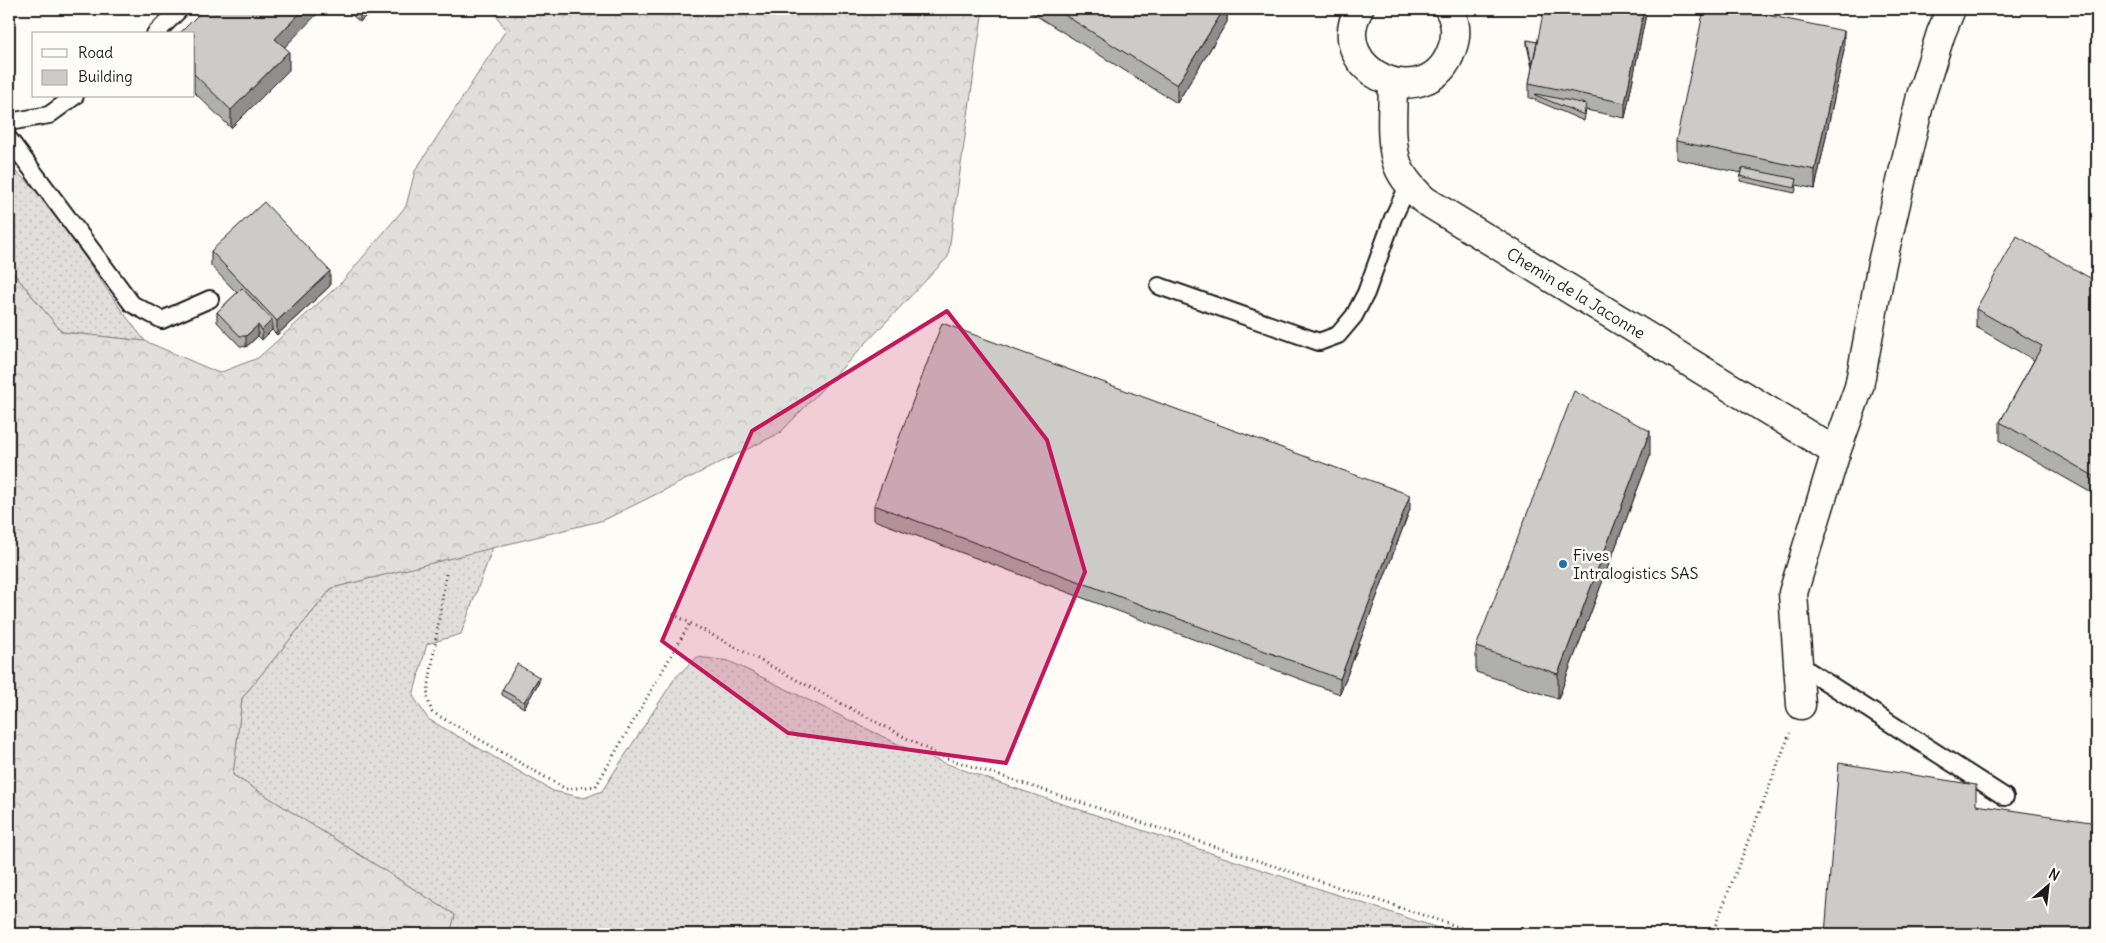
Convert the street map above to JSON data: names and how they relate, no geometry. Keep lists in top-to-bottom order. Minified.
{"streets":{"street":["Chemin de la Jaconne"]},"places":["Fives Intralogistics SAS"],"legend":["Road","Building"],"north":"top right"}
